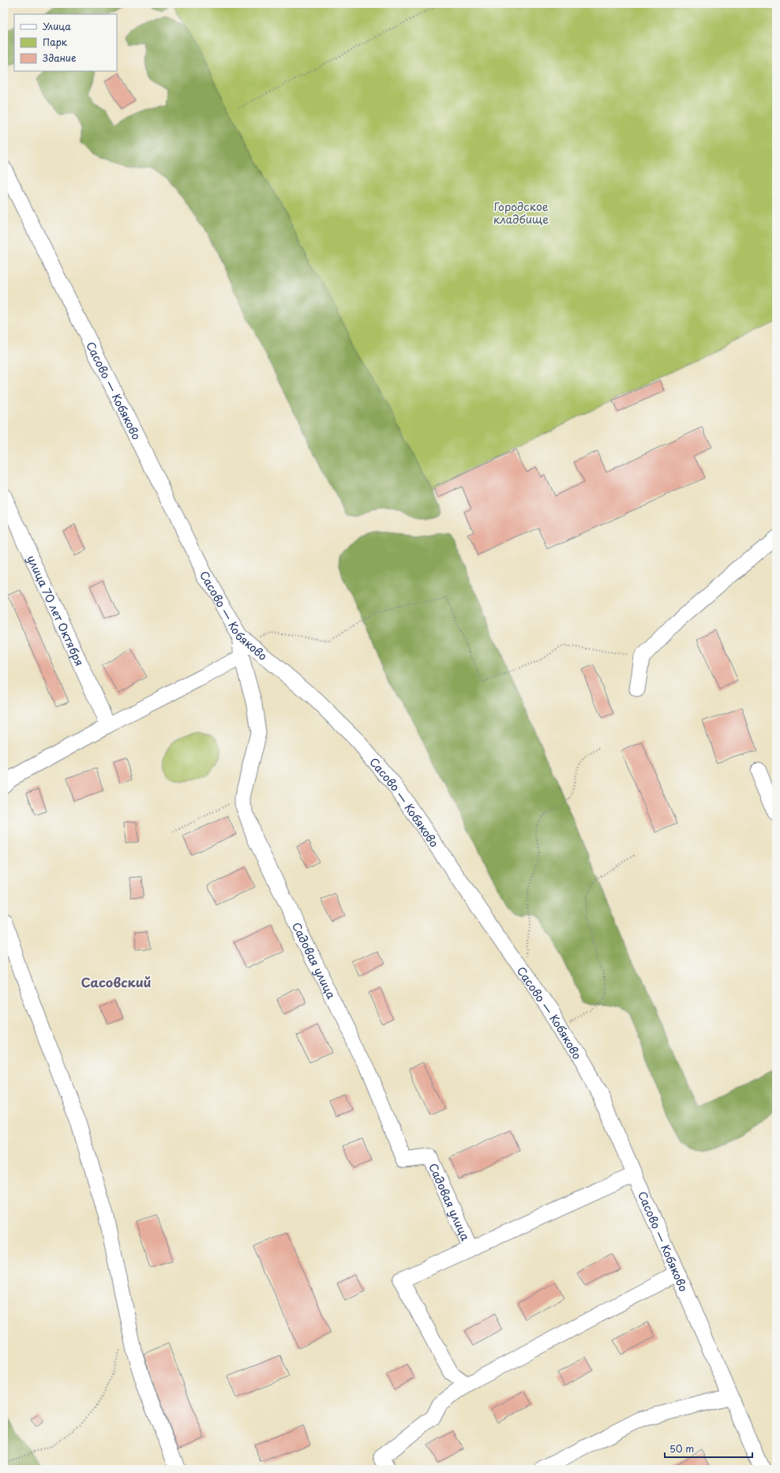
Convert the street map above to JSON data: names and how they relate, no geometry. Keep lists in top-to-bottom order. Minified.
{"streets":{"street":["Сасово — Кобяково","улица 70 лет Октября","Садовая улица"]},"crossings":[["Сасово — Кобяково","Садовая улица"]],"districts":["Сасовский"],"parks":["Городское кладбище"],"legend":["Улица","Парк","Здание"],"scale_bar":"50 m"}
